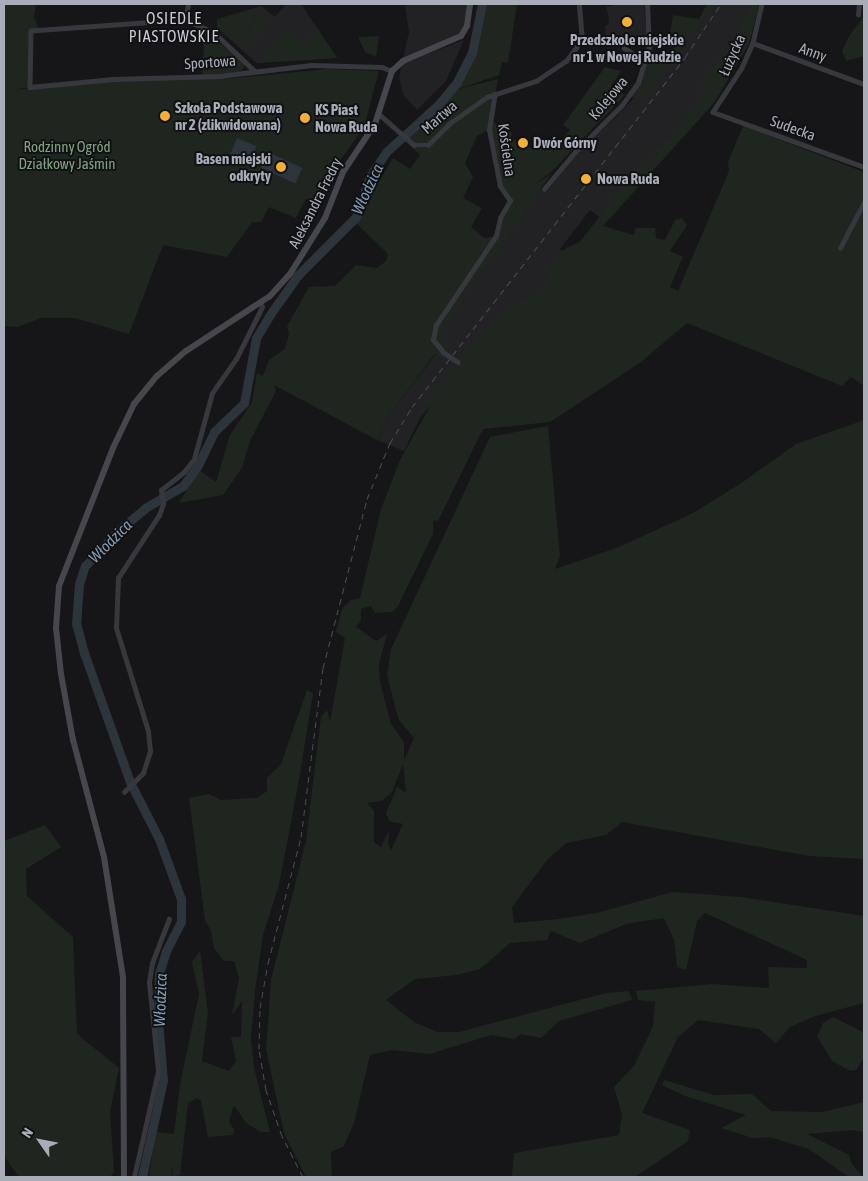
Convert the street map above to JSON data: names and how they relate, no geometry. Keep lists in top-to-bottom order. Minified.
{"streets":{"street":["Anny","Łużycka","Sportowa","Kolejowa","Martwa","Sudecka","Kościelna","Aleksandra Fredry"]},"crossings":[["Anny","Łużycka"],["Łużycka","Sudecka"],["Sportowa","Aleksandra Fredry"],["Martwa","Kościelna"],["Martwa","Aleksandra Fredry"]],"districts":["OSIEDLE PIASTOWSKIE"],"water":["Włodzica"],"parks":["Rodzinny Ogród Działkowy Jaśmin"],"places":["Przedszkole miejskie nr 1 w Nowej Rudzie","Szkoła Podstawowa nr 2 (zlikwidowana)","KS Piast Nowa Ruda","Dwór Górny","Basen miejski odkryty","Nowa Ruda"],"north":"top left"}
